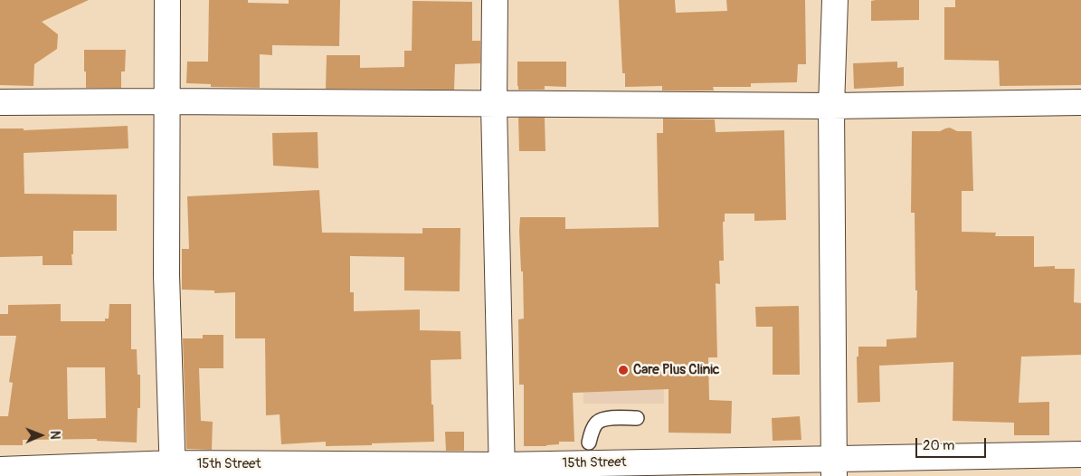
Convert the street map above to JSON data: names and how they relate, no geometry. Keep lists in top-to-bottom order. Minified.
{"streets":{"street":["15th Street"]},"places":["Care Plus Clinic"],"scale_bar":"20 m","north":"right"}
